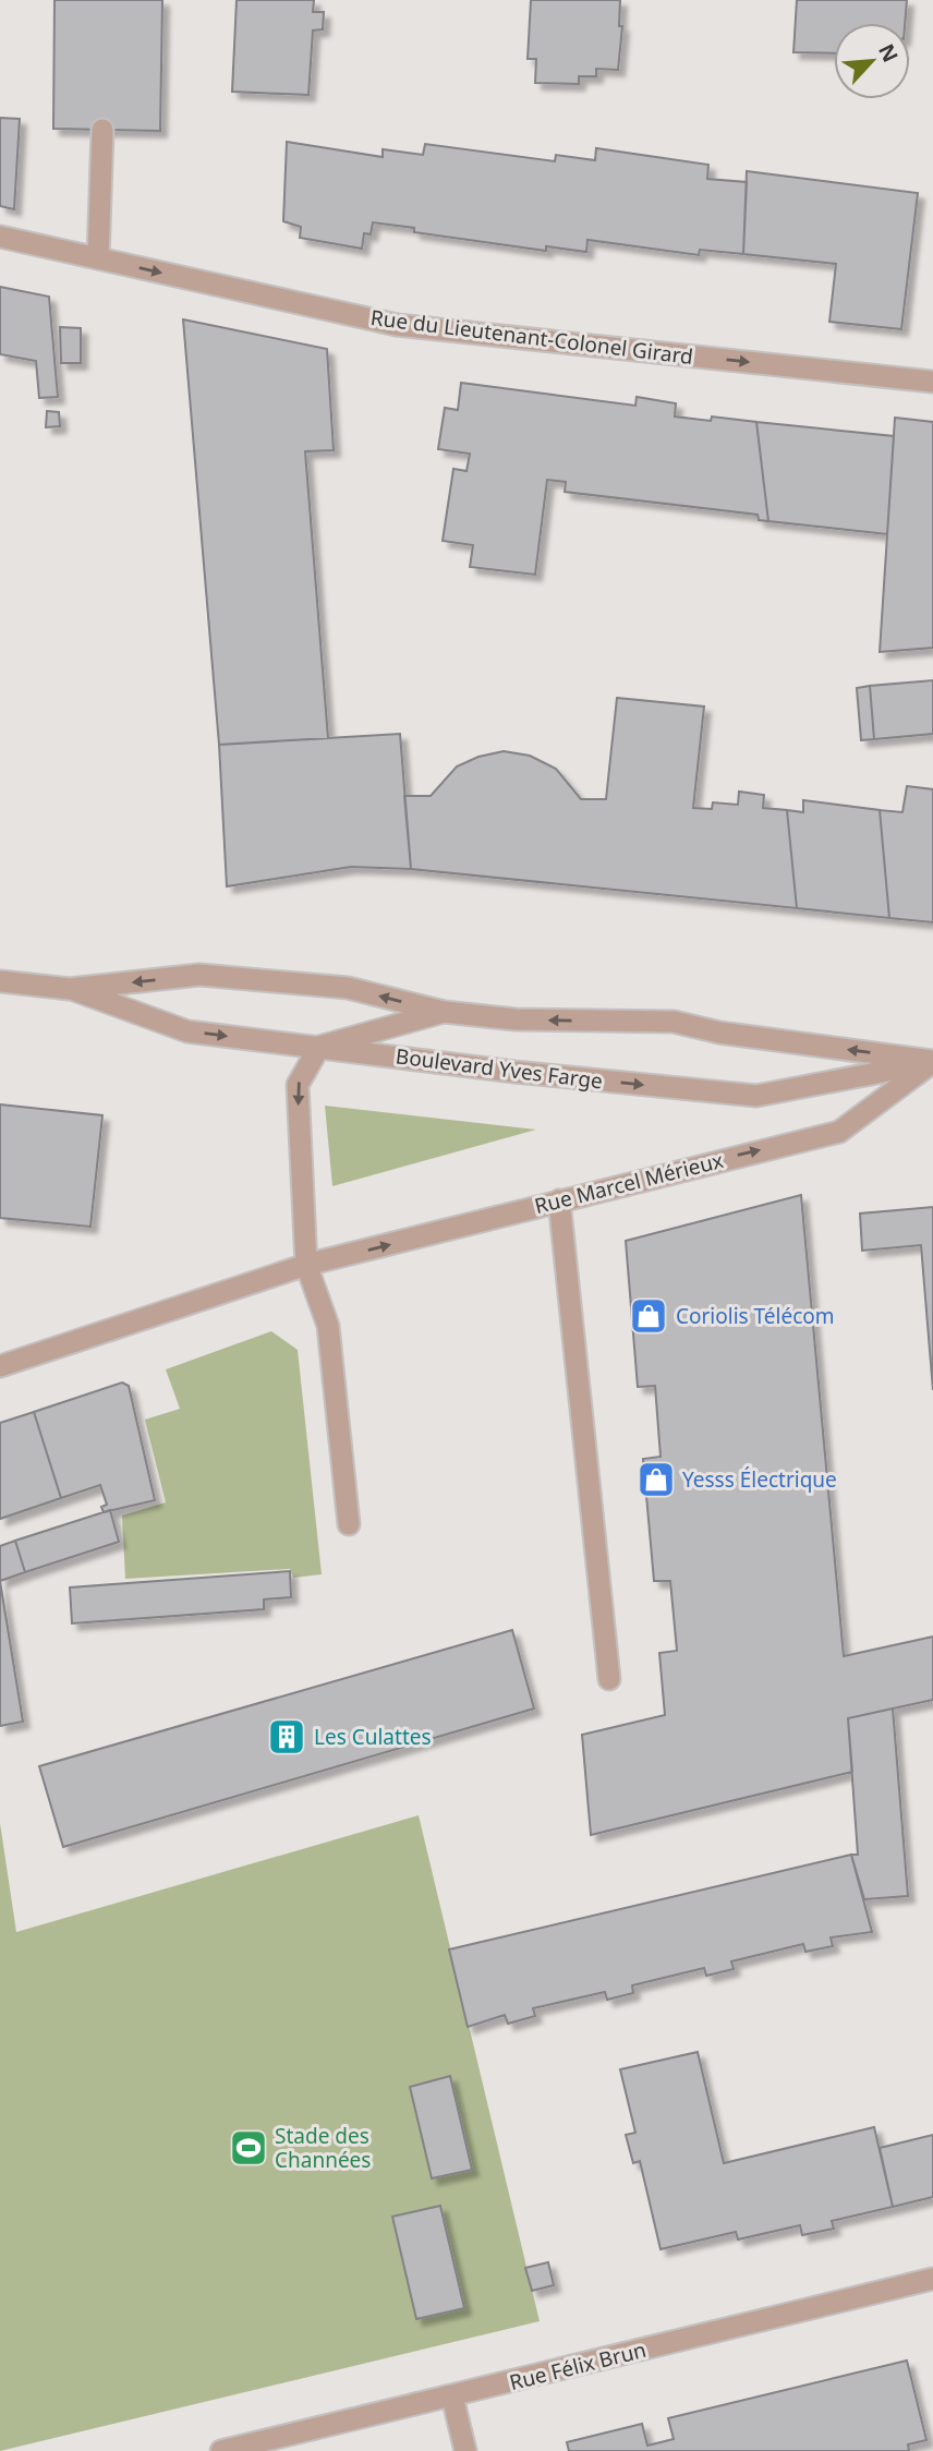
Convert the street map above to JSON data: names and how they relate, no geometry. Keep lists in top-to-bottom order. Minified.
{"streets":{"street":["Rue du Lieutenant-Colonel Girard","Boulevard Yves Farge","Rue Marcel Mérieux","Rue Félix Brun"]},"crossings":[["Boulevard Yves Farge","Rue Marcel Mérieux"]],"one_way":["Rue du Lieutenant-Colonel Girard","Rue Marcel Mérieux"],"places":{"shop":["Coriolis Télécom","Yesss Électrique"],"building":["Les Culattes"],"sports":["Stade des Channées"]},"north":"top right"}
